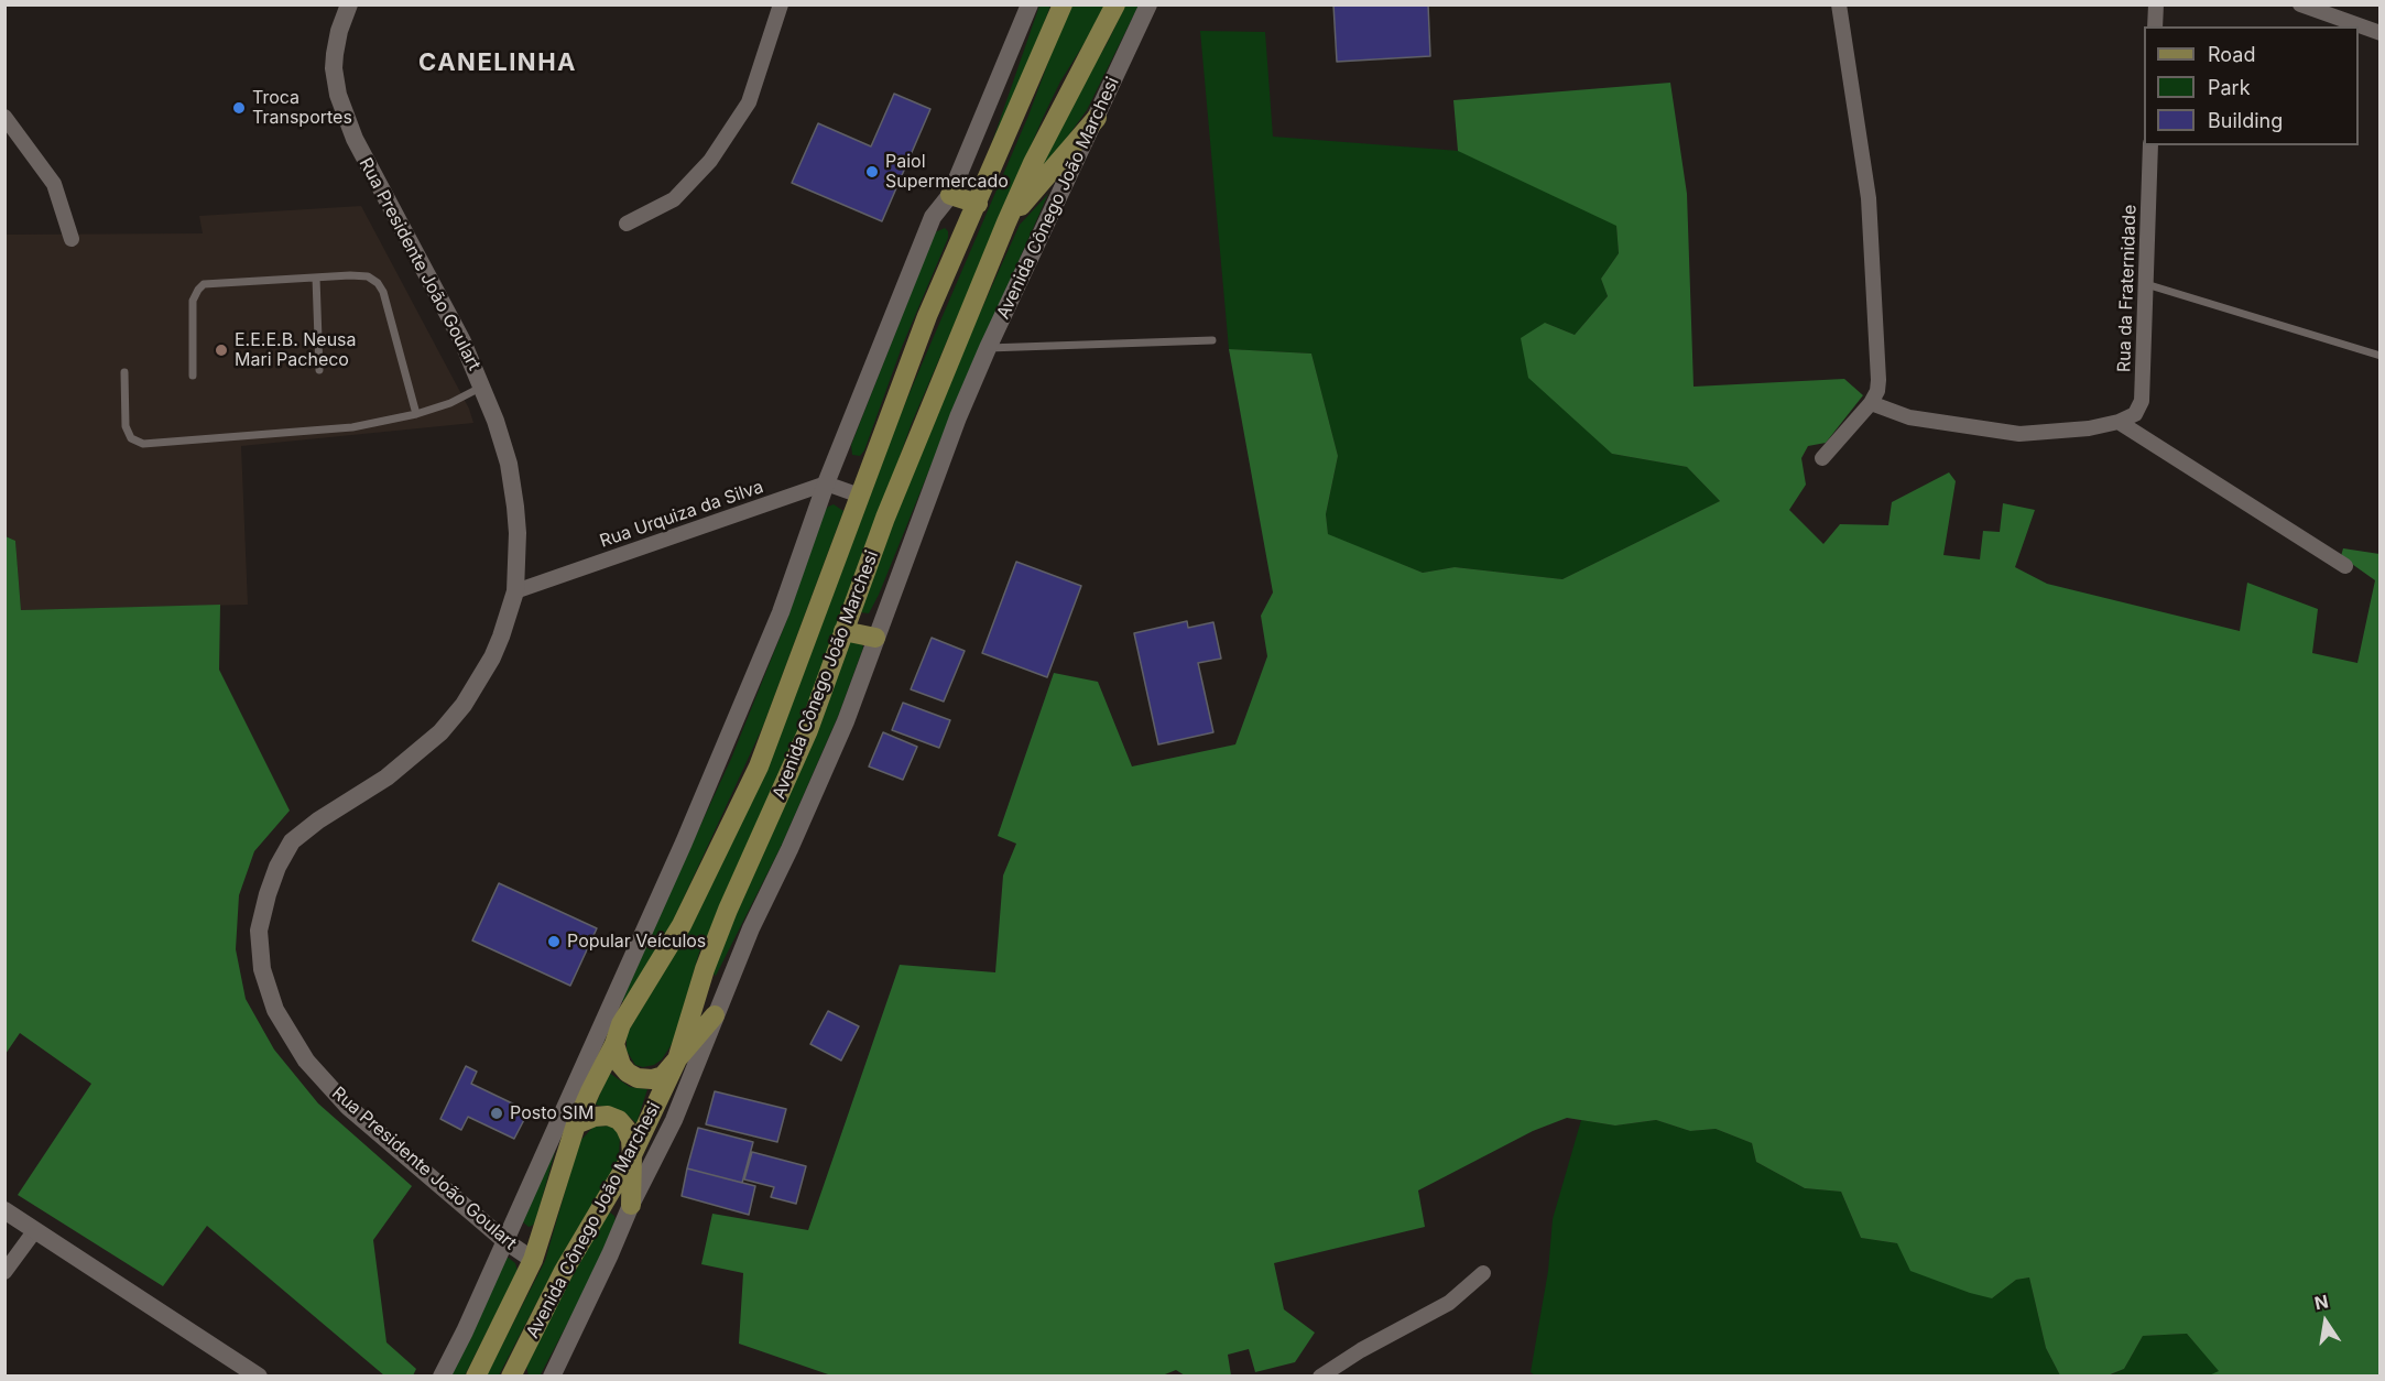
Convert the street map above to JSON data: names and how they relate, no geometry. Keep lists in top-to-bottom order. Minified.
{"streets":{"main road":["Avenida Cônego João Marchesi"],"street":["Rua Presidente João Goulart","Rua da Fraternidade","Rua Urquiza da Silva"]},"crossings":[["Avenida Cônego João Marchesi","Rua Presidente João Goulart"],["Rua Presidente João Goulart","Rua Urquiza da Silva"]],"districts":["CANELINHA"],"places":["Troca Transportes","Paiol Supermercado","E.E.E.B. Neusa Mari Pacheco","Popular Veículos","Posto SIM"],"legend":["Road","Park","Building"],"north":"top"}
